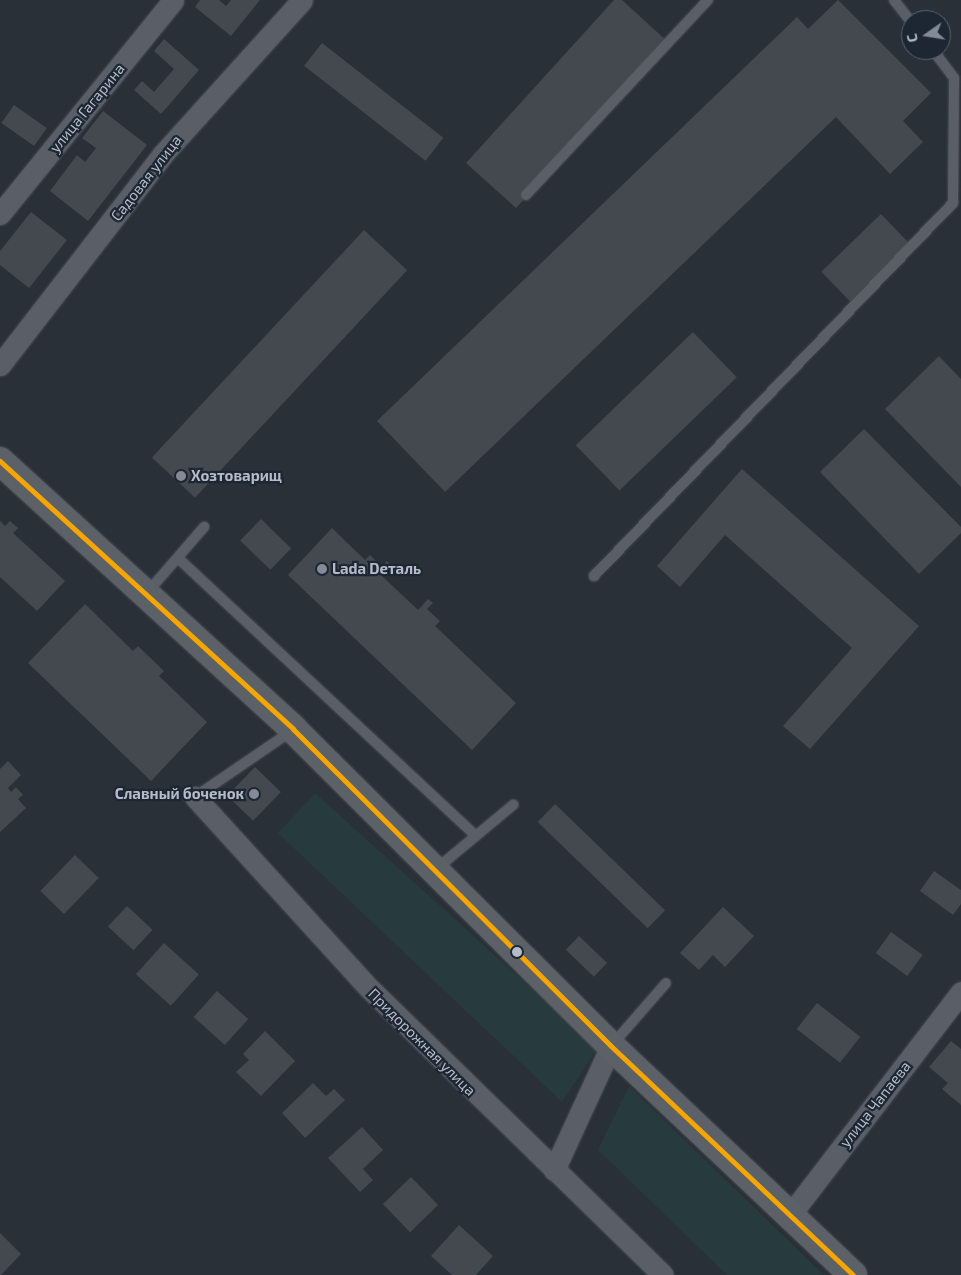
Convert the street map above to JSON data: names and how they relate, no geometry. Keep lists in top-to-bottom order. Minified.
{"streets":{"street":["улица Гагарина","Садовая улица","Придорожная улица","улица Чапаева"]},"places":["Хозтоварищ","Lada Dеталь","Славный боченок"],"north":"left"}
